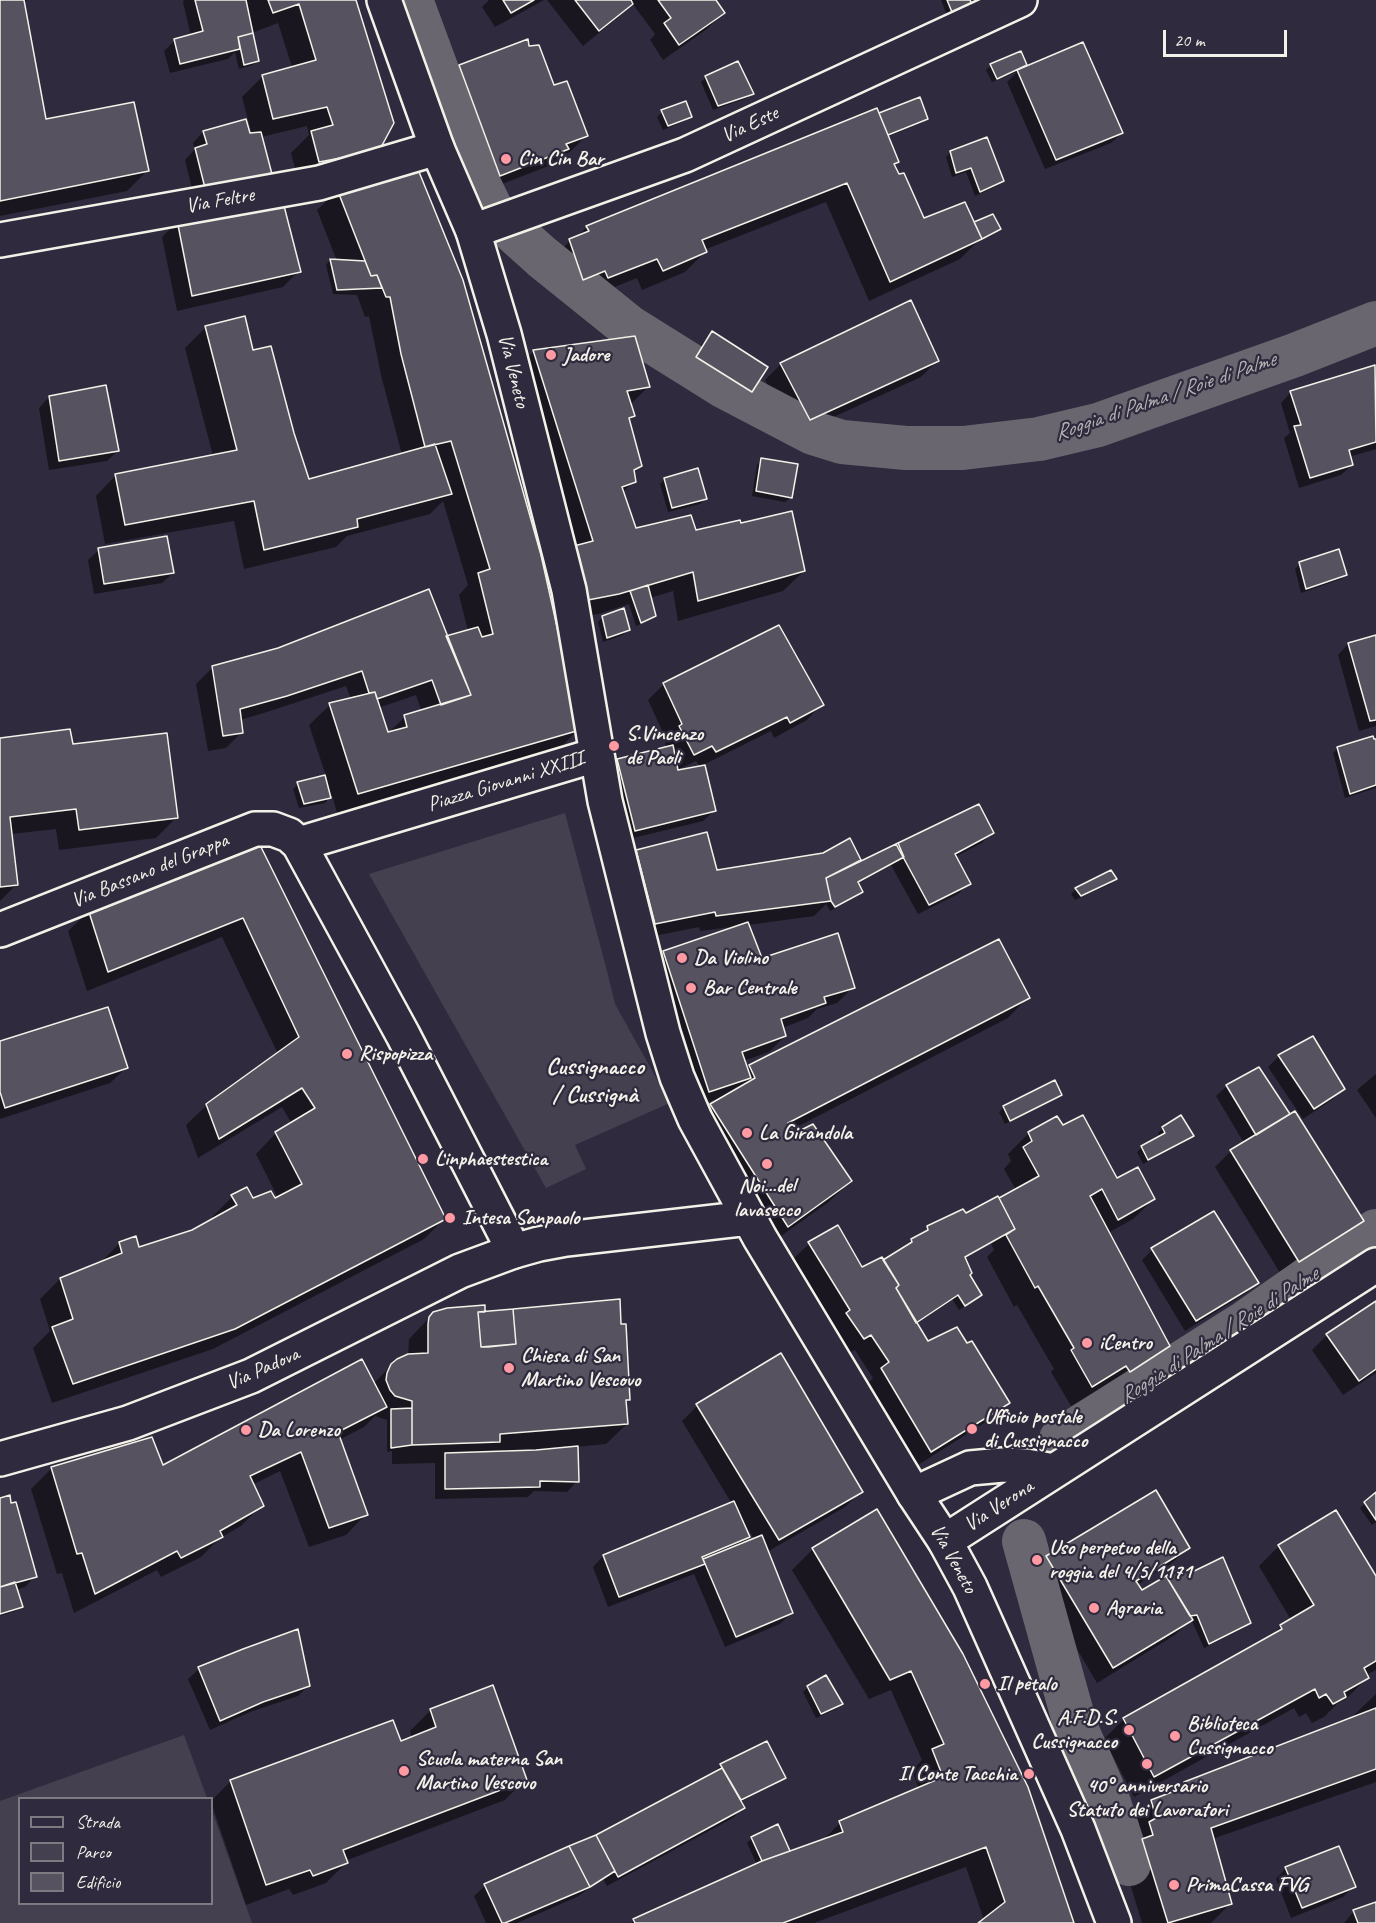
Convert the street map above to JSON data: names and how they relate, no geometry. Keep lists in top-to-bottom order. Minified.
{"streets":{"street":["Via Este","Via Feltre","Via Veneto","Piazza Giovanni XXIII","Via Bassano del Grappa","Via Padova","Via Verona"]},"crossings":[["Via Este","Via Veneto"],["Via Feltre","Via Veneto"],["Via Veneto","Piazza Giovanni XXIII"],["Via Veneto","Via Verona"],["Piazza Giovanni XXIII","Via Bassano del Grappa"]],"districts":["Cussignacco / Cussignà"],"water":["Roggia di Palma / Roie di Palme"],"places":["Cin Cin Bar","Jadore","S.Vincenzo de Paoli","Da Violino","Bar Centrale","Rispopizza","La Girandola","Linphaestestica","Noi...del lavasecco","Intesa Sanpaolo","iCentro","Chiesa di San Martino Vescovo","Ufficio postale di Cussignacco","Da Lorenzo","Uso perpetuo della roggia del 4/5/1171","Agraria","Il petalo","A.F.D.S. Cussignacco","Biblioteca Cussignacco","40° anniversario Statuto dei Lavoratori","Scuola materna San Martino Vescovo","Il Conte Tacchia","PrimaCassa FVG"],"legend":["Strada","Parco","Edificio"],"scale_bar":"20 m"}
